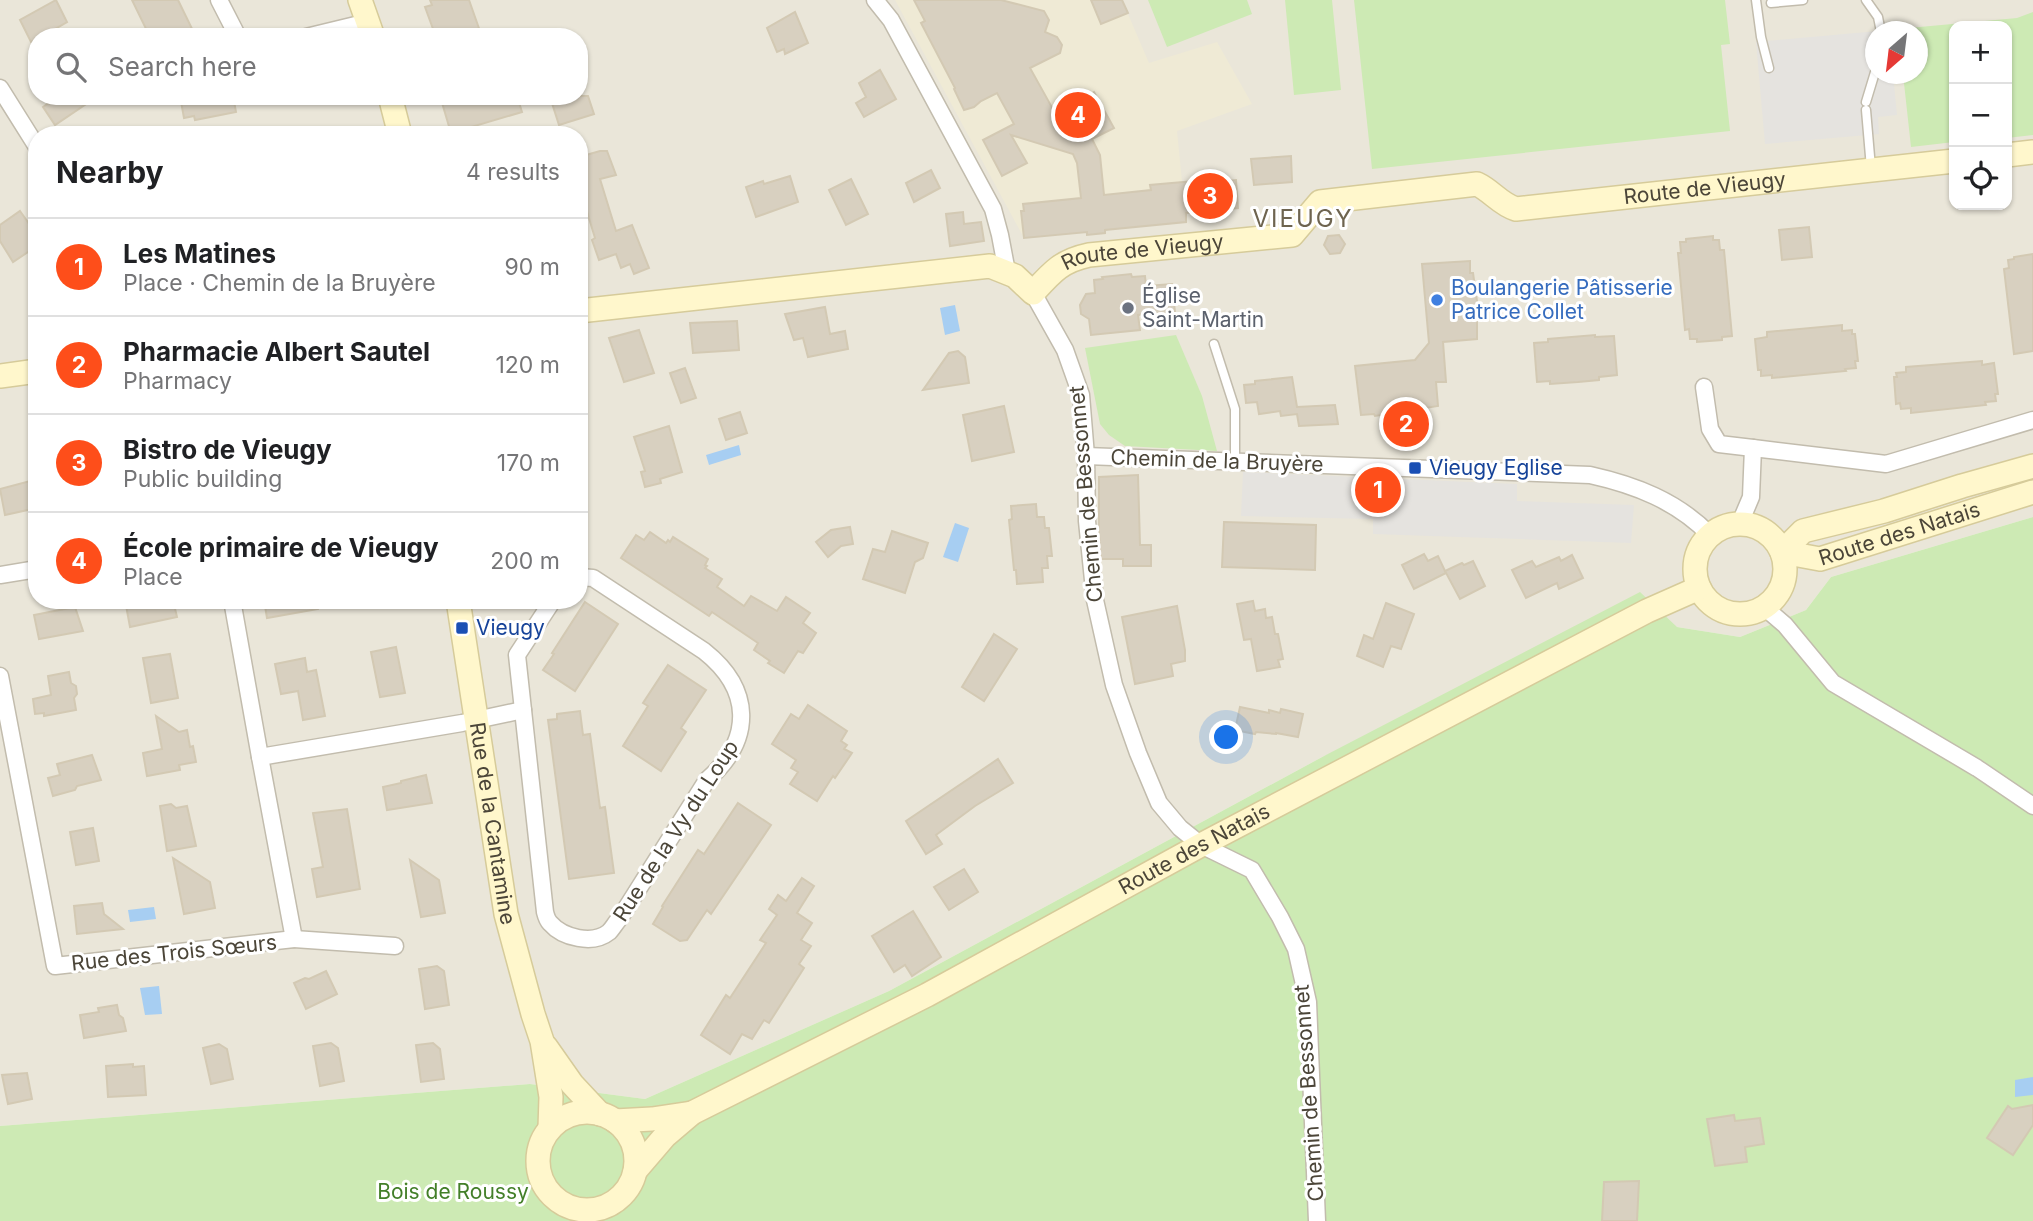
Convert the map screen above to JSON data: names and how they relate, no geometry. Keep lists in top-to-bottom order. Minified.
{"streets":{"street":["Route de Vieugy","Chemin de la Bruyère","Chemin de Bessonnet","Route des Natais","Rue de la Cantamine","Rue de la Vy du Loup","Rue des Trois Sœurs"]},"crossings":[["Route de Vieugy","Chemin de Bessonnet"],["Chemin de la Bruyère","Chemin de Bessonnet"],["Chemin de la Bruyère","Route des Natais"],["Chemin de Bessonnet","Route des Natais"],["Route des Natais","Rue de la Cantamine"]],"districts":["VIEUGY"],"parks":["Bois de Roussy"],"places":{"other":["Boulangerie Pâtisserie Patrice Collet","Église Saint-Martin"],"transit":["Vieugy Eglise","Vieugy"]},"north":"bottom left","page":{"map_buttons":["+","−"],"search":"Search here","pins":["4","3","2","1"],"heading":["Nearby","4 results"],"list":[{"mark":"1","name":"Les Matines","note":"Place · Chemin de la Bruyère","value":"90 m"},{"mark":"2","name":"Pharmacie Albert Sautel","note":"Pharmacy","value":"120 m"},{"mark":"3","name":"Bistro de Vieugy","note":"Public building","value":"170 m"},{"mark":"4","name":"École primaire de Vieugy","note":"Place","value":"200 m"}]}}
